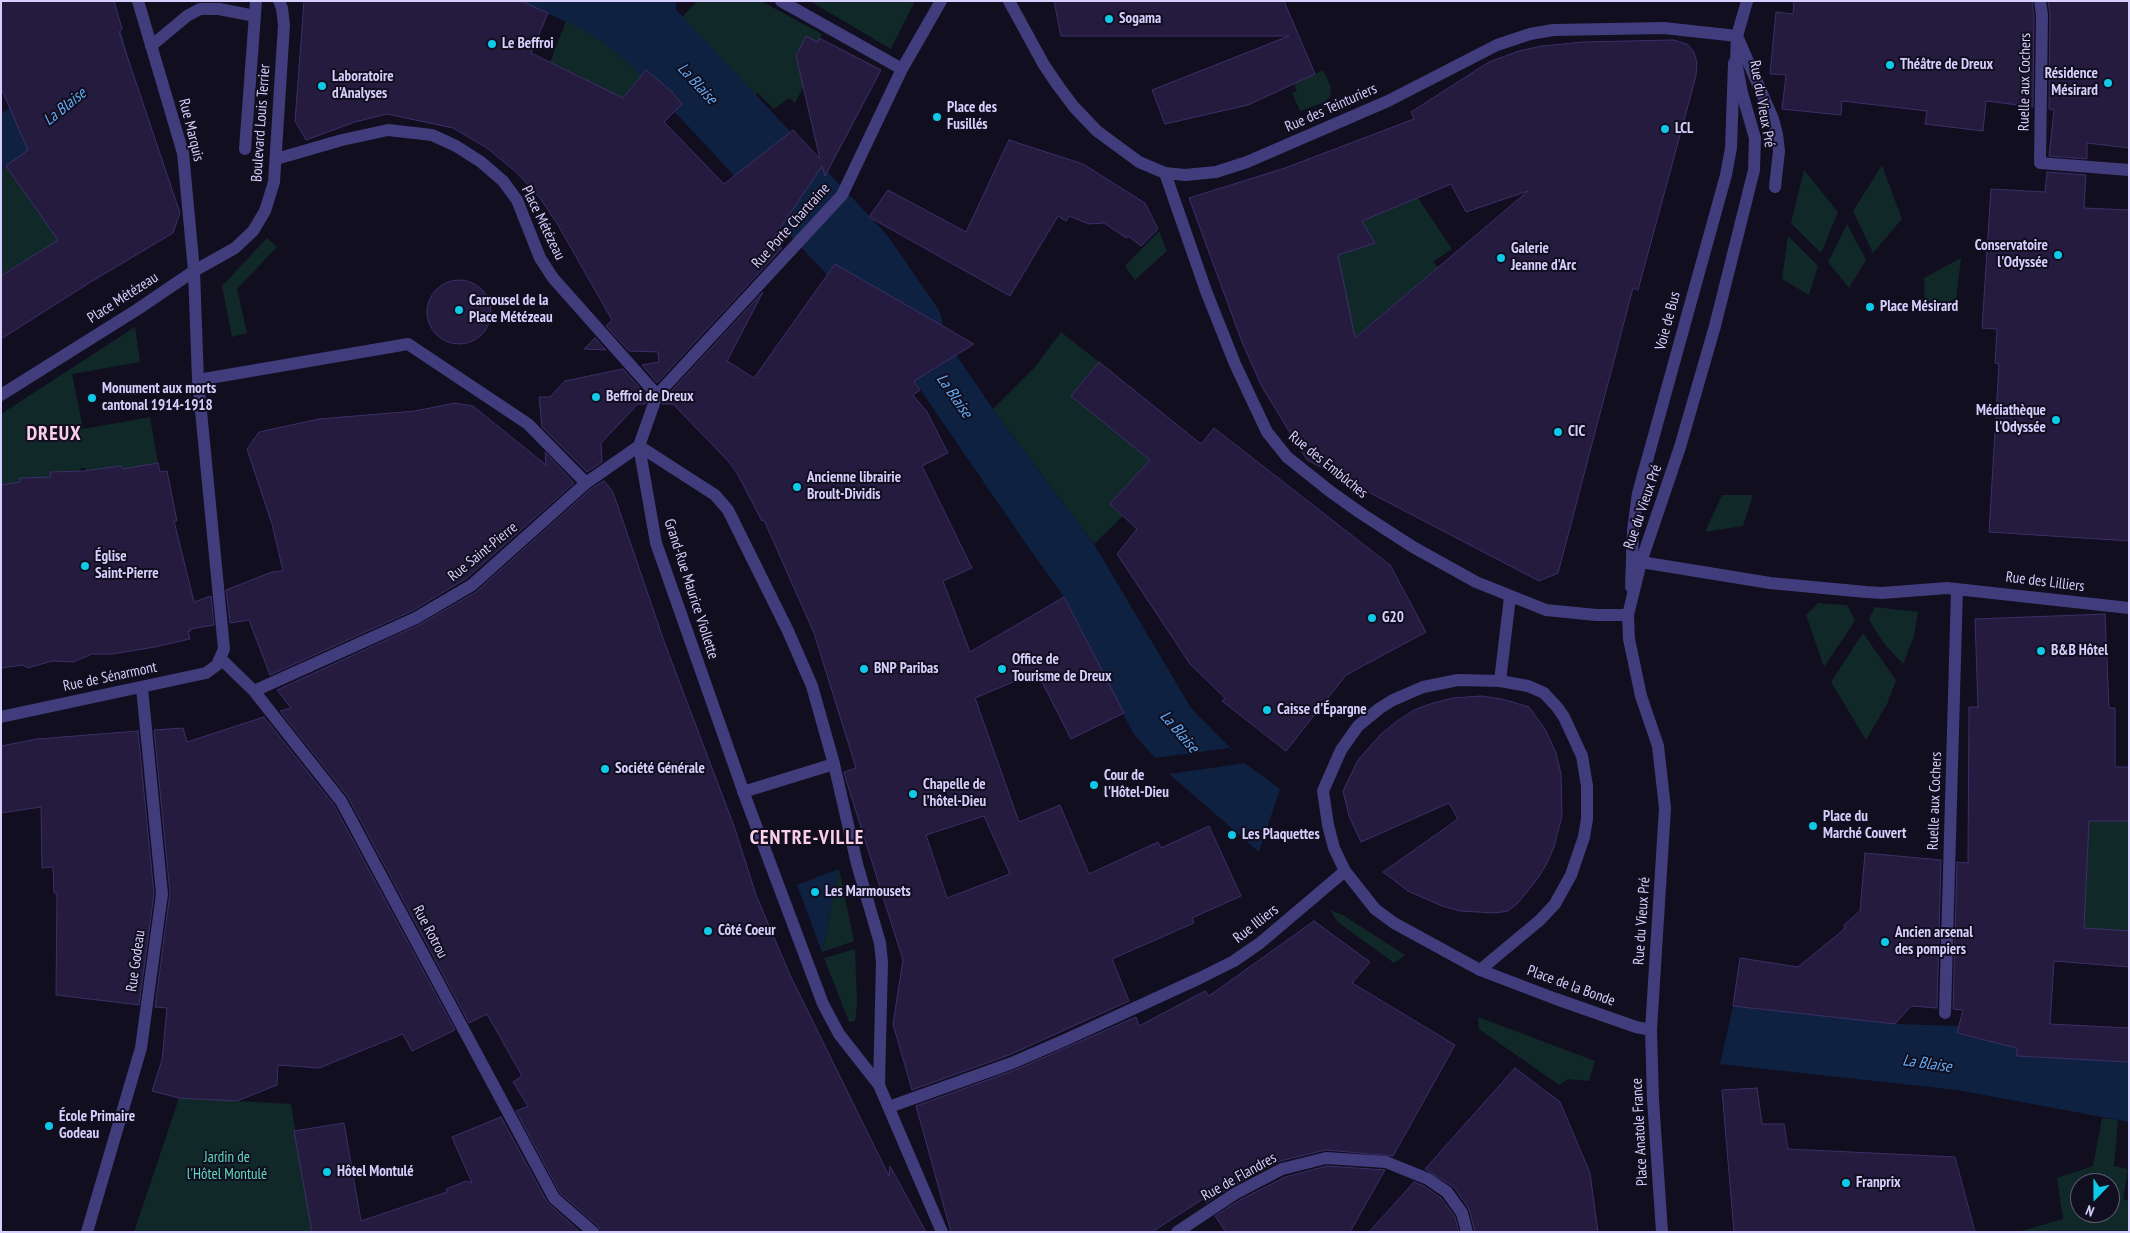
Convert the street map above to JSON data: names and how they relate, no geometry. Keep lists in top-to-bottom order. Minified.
{"streets":{"street":["Ruelle aux Cochers","Rue du Vieux Pré","Rue des Teinturiers","Boulevard Louis Terrier","Rue Marquis","Place Métézeau","Rue Porte Chartraine","Voie de Bus","Rue des Embûches","Rue Saint-Pierre","Rue des Lilliers","Grand-Rue Maurice Viollette","Rue de Sénarmont","Rue Illiers","Rue Rotrou","Rue Godeau","Place de la Bonde","Place Anatole France","Rue de Flandres"]},"crossings":[["Ruelle aux Cochers","Rue des Lilliers"],["Rue du Vieux Pré","Rue des Teinturiers"],["Rue du Vieux Pré","Voie de Bus"],["Rue du Vieux Pré","Rue des Embûches"],["Rue du Vieux Pré","Rue des Lilliers"],["Rue du Vieux Pré","Place de la Bonde"],["Rue du Vieux Pré","Place Anatole France"],["Rue des Teinturiers","Voie de Bus"],["Rue des Teinturiers","Rue des Embûches"],["Boulevard Louis Terrier","Rue Marquis"],["Boulevard Louis Terrier","Place Métézeau"],["Rue Marquis","Place Métézeau"],["Place Métézeau","Rue Porte Chartraine"],["Voie de Bus","Rue des Embûches"],["Rue Saint-Pierre","Grand-Rue Maurice Viollette"],["Rue Saint-Pierre","Rue Rotrou"],["Grand-Rue Maurice Viollette","Rue Illiers"],["Rue de Sénarmont","Rue Rotrou"],["Rue de Sénarmont","Rue Godeau"],["Rue Illiers","Place de la Bonde"],["Place de la Bonde","Place Anatole France"]],"districts":["DREUX","CENTRE-VILLE"],"water":["La Blaise"],"parks":["Jardin de l'Hôtel Montulé"],"places":["Sogama","Le Beffroi","Théâtre de Dreux","Résidence Mésirard","Laboratoire d'Analyses","Place des Fusillés","LCL","Conservatoire l'Odyssée","Galerie Jeanne d'Arc","Place Mésirard","Carrousel de la Place Métézeau","Beffroi de Dreux","Monument aux morts cantonal 1914-1918","Médiathèque l'Odyssée","CIC","Ancienne librairie Broult-Dividis","Église Saint-Pierre","G20","B&B Hôtel","BNP Paribas","Office de Tourisme de Dreux","Caisse d'Épargne","Société Générale","Cour de l'Hôtel-Dieu","Chapelle de l’hôtel-Dieu","Place du Marché Couvert","Les Plaquettes","Les Marmousets","Côté Coeur","Ancien arsenal des pompiers","École Primaire Godeau","Hôtel Montulé","Franprix"],"north":"bottom"}
